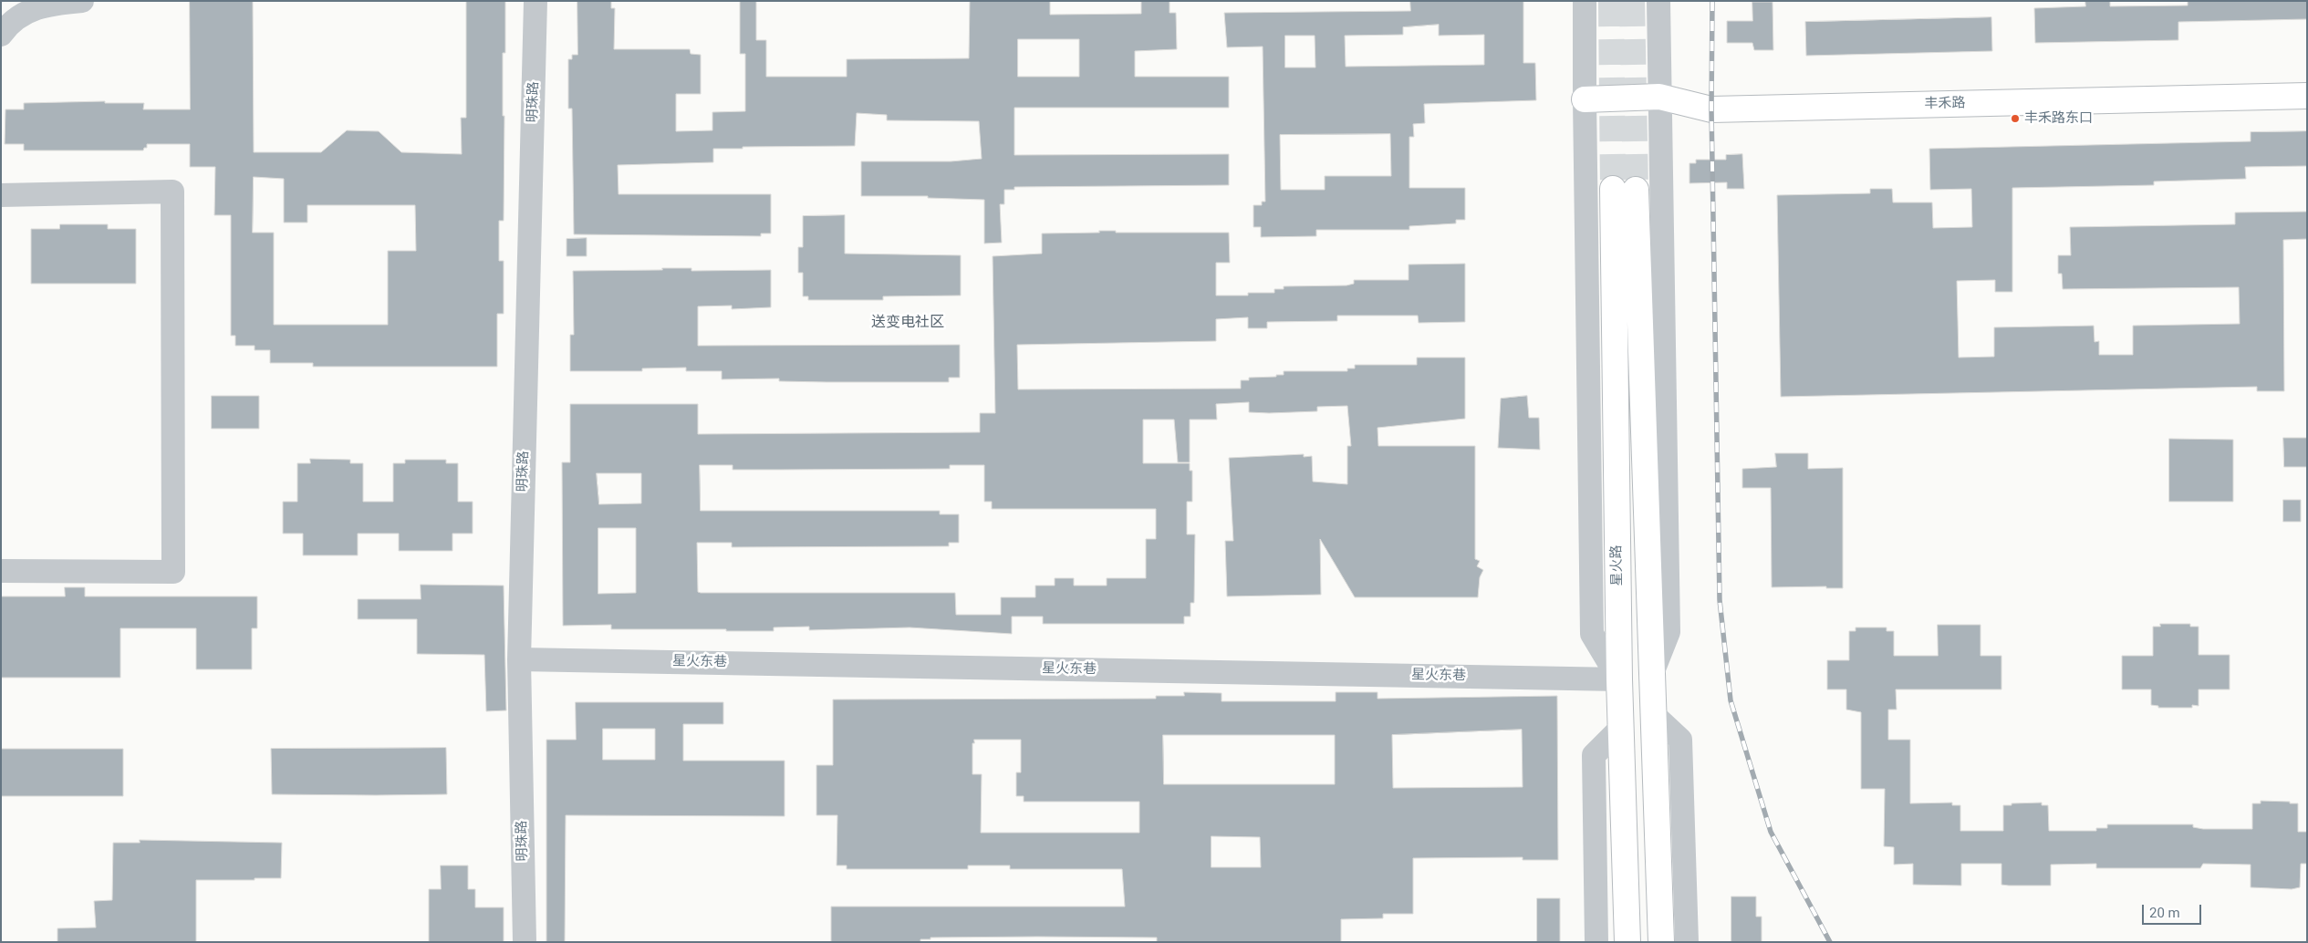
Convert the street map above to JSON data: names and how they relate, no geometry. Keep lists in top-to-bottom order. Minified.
{"streets":{"main road":["丰禾路","星火路"],"street":["明珠路","星火东巷"]},"crossings":[["明珠路","星火东巷"],["星火路","星火东巷"]],"districts":["送变电社区"],"places":["丰禾路东口"],"scale_bar":"20 m"}
